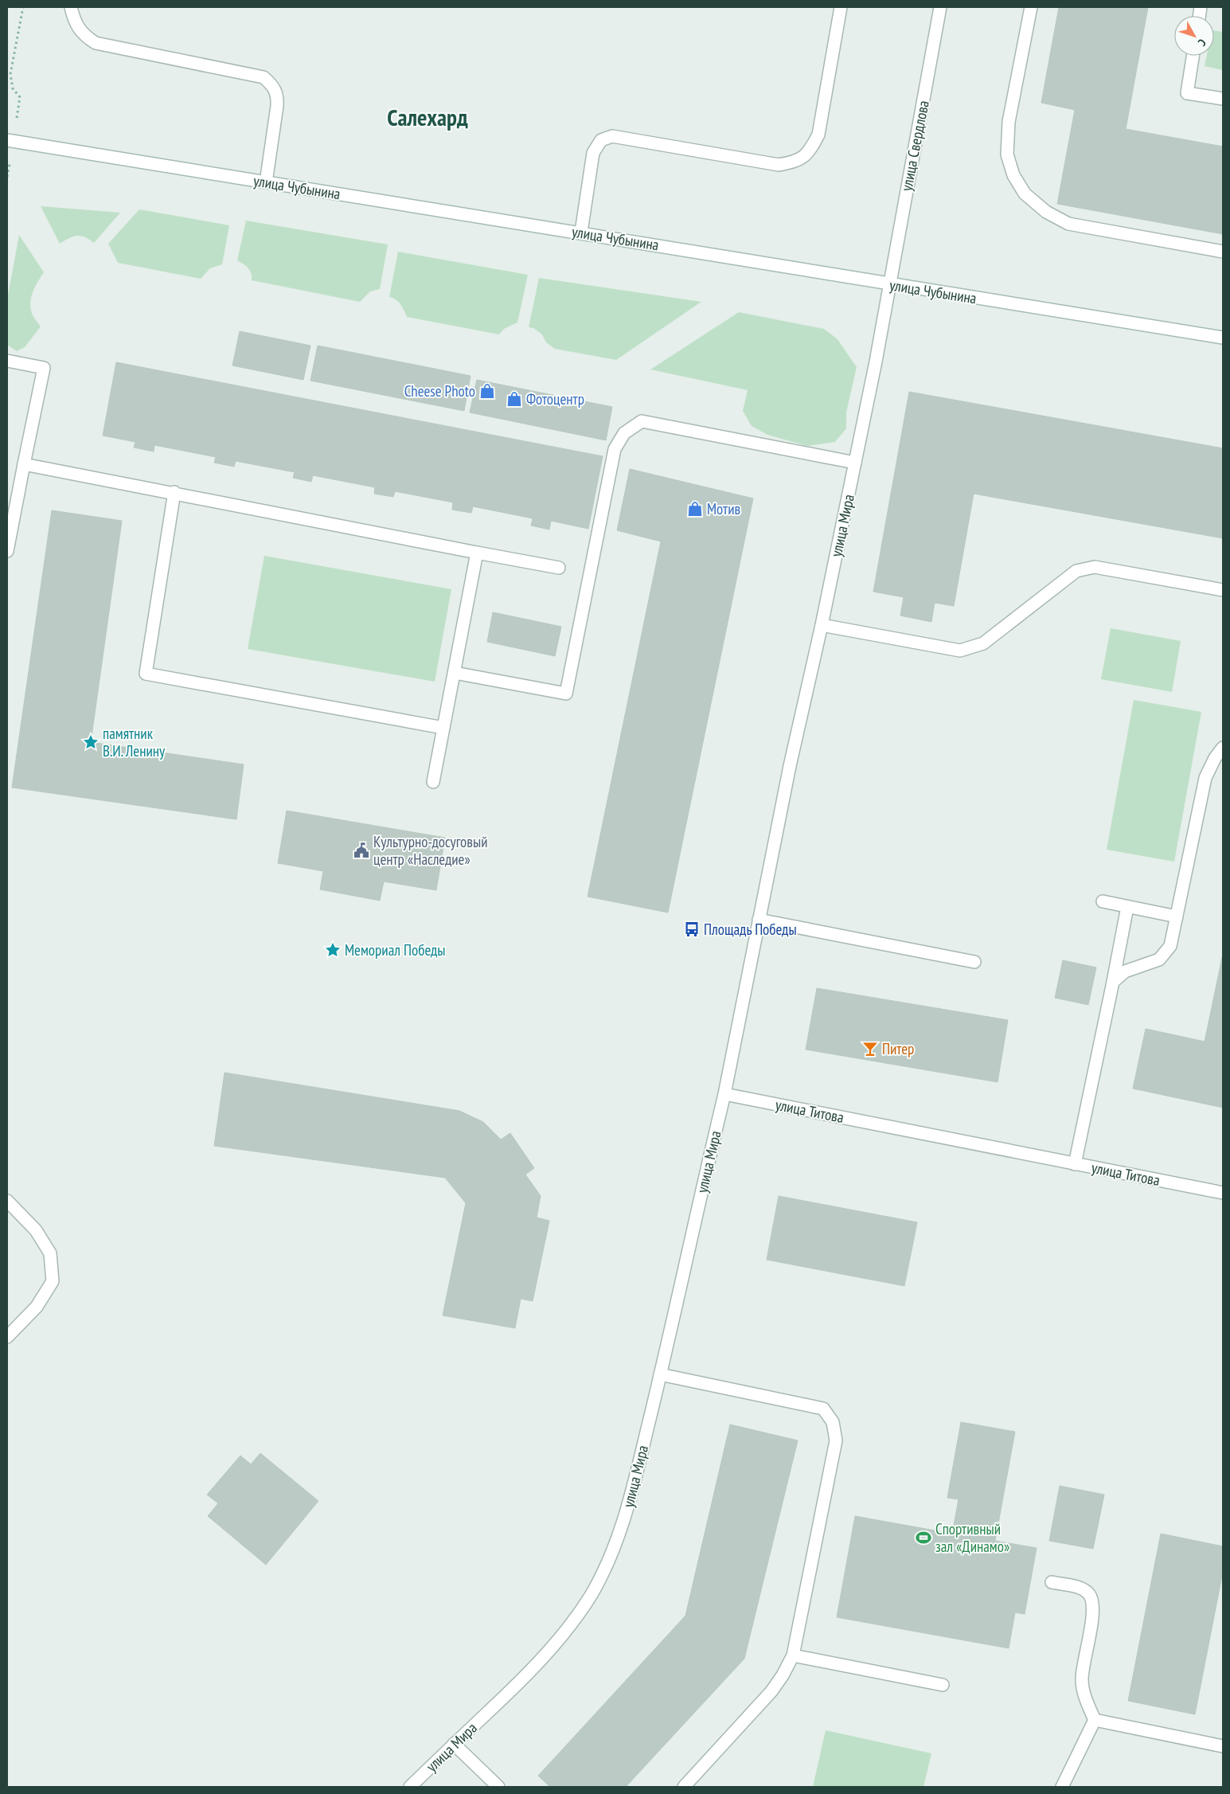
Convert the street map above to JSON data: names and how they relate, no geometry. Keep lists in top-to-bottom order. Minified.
{"streets":{"street":["улица Свердлова","улица Чубынина","улица Мира","улица Титова"]},"crossings":[["улица Свердлова","улица Чубынина"],["улица Свердлова","улица Мира"],["улица Чубынина","улица Мира"],["улица Мира","улица Титова"]],"districts":["Салехард"],"places":{"shop":["Cheese Photo","Фотоцентр","Мотив"],"place":["памятник В.И. Ленину","Мемориал Победы"],"public building":["Культурно-досуговый центр «Наследие»"],"bus stop":["Площадь Победы"],"bar":["Питер"],"sports":["Спортивный зал «Динамо»"]},"north":"bottom right"}
